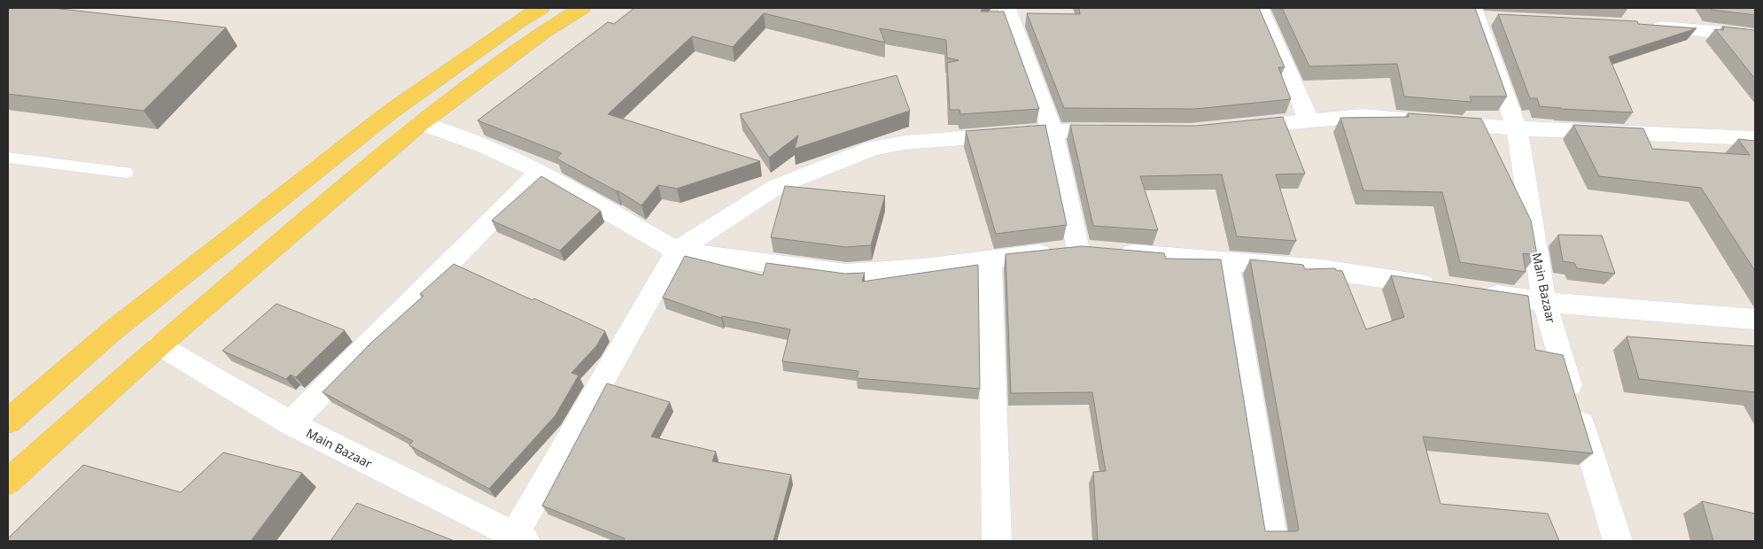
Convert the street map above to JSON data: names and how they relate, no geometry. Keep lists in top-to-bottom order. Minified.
{"streets":{"street":["Main Bazaar"]}}
